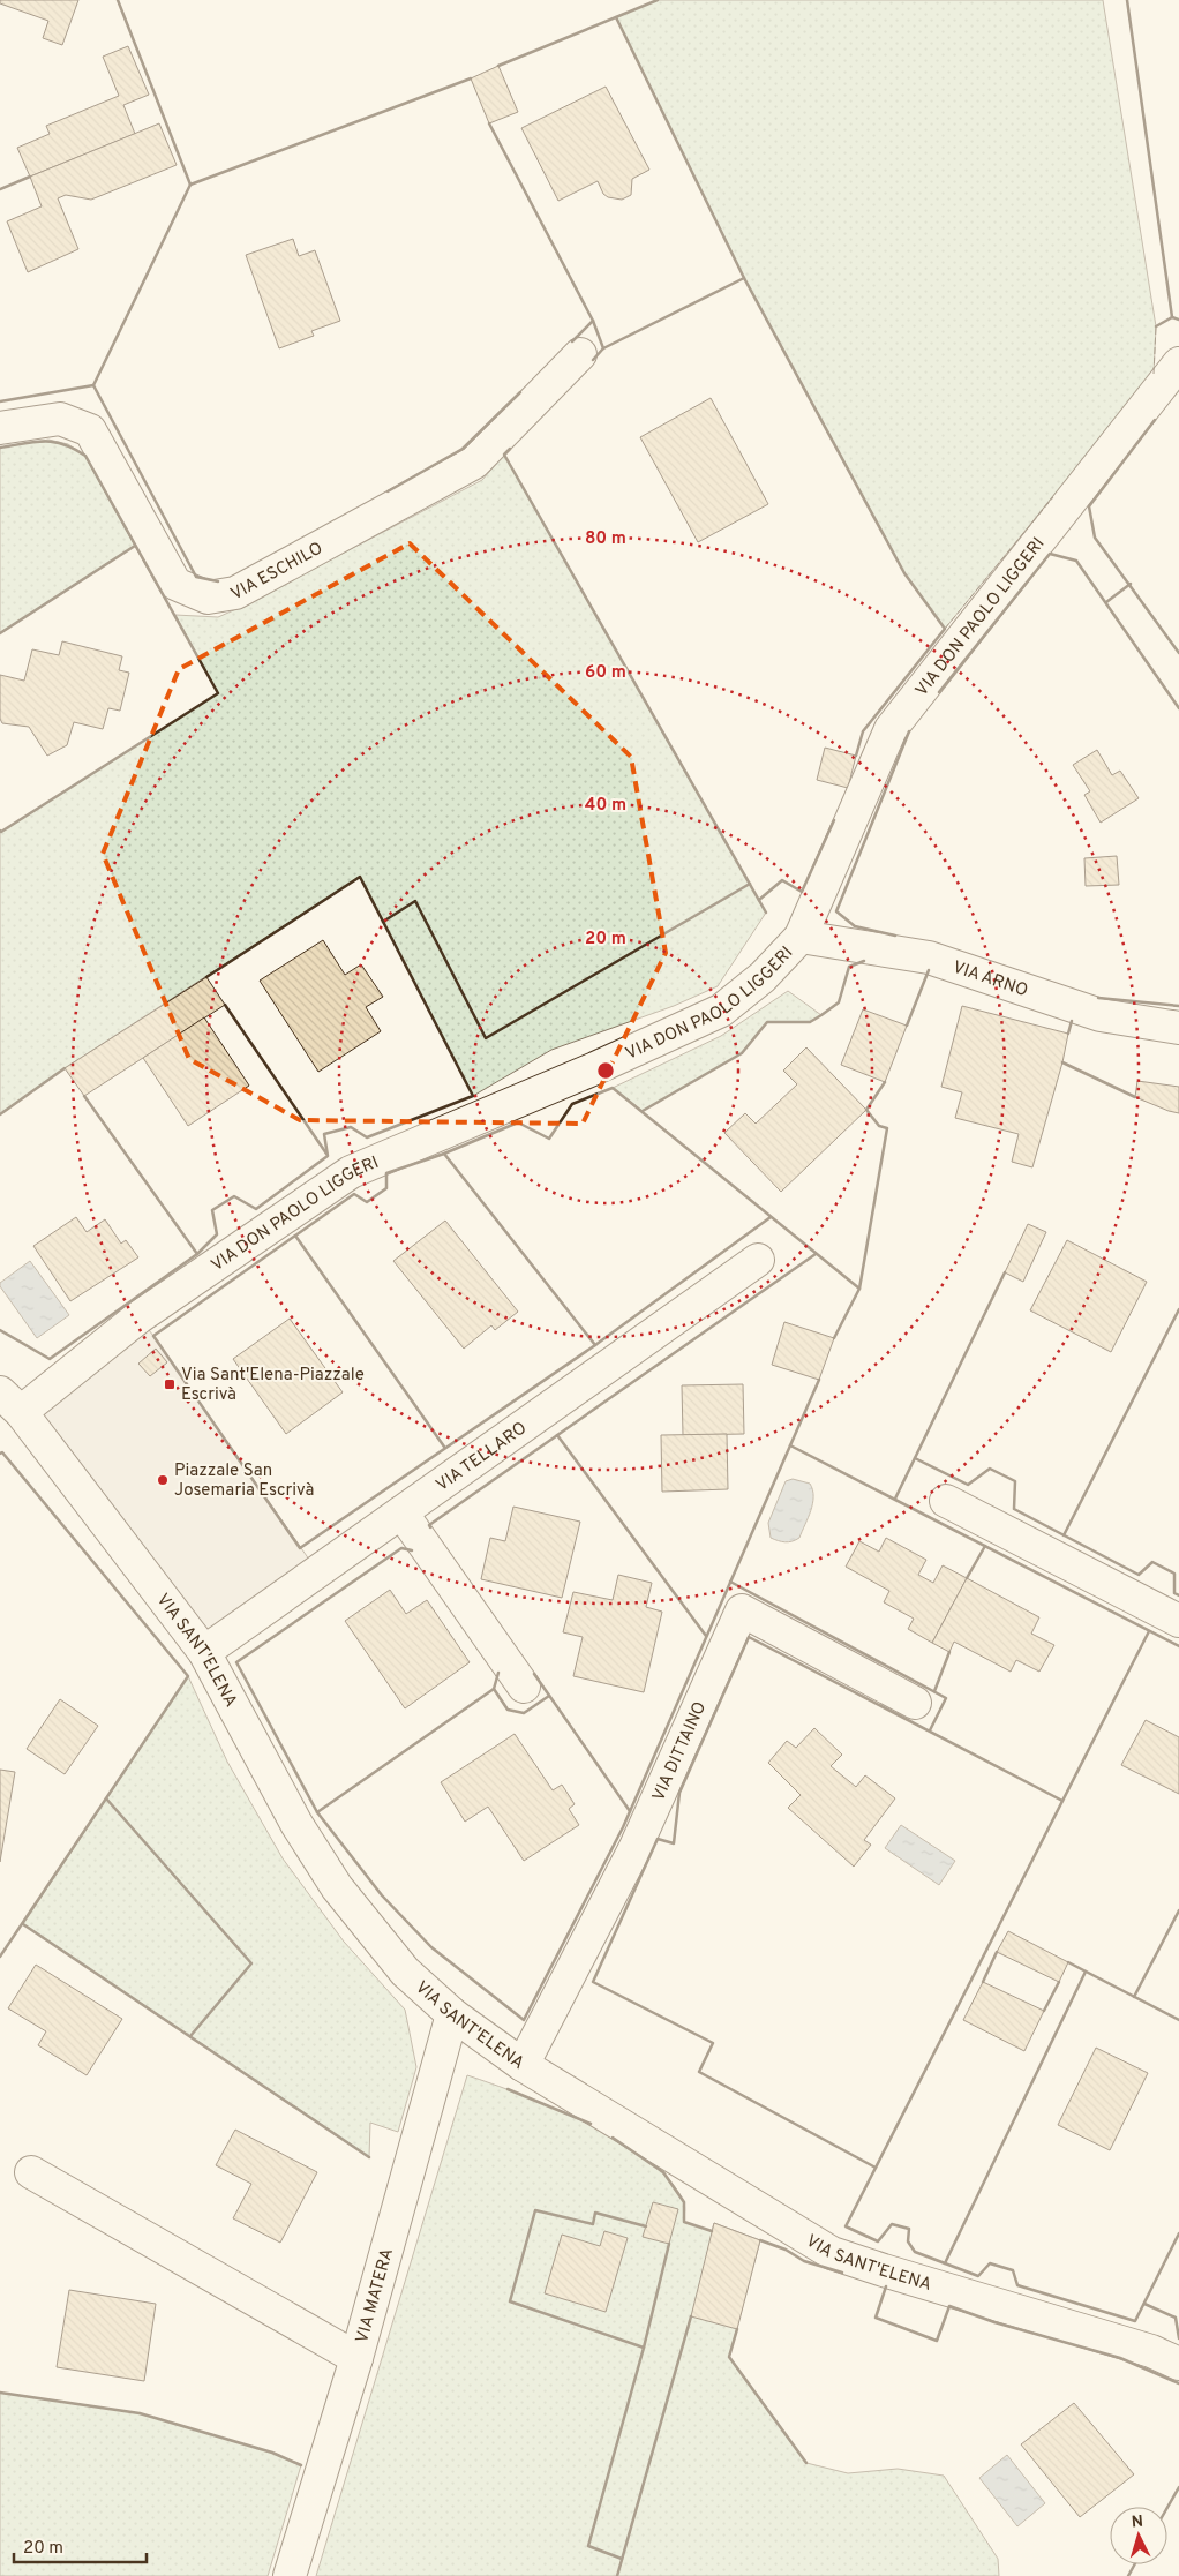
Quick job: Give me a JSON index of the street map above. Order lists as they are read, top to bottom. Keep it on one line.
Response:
{"streets":{"street":["VIA ESCHILO","VIA DON PAOLO LIGGERI","VIA ARNO","VIA TELLARO","VIA SANT'ELENA","VIA DITTAINO","VIA MATERA"]},"crossings":[["VIA DON PAOLO LIGGERI","VIA ARNO"],["VIA DON PAOLO LIGGERI","VIA SANT'ELENA"],["VIA TELLARO","VIA SANT'ELENA"],["VIA SANT'ELENA","VIA DITTAINO"],["VIA SANT'ELENA","VIA MATERA"]],"places":{"transit":["Via Sant'Elena-Piazzale Escrivà"],"other":["Piazzale San Josemaria Escrivà"]},"scale_bar":"20 m","north":"top","rings":["80 m","60 m","40 m","20 m"]}
